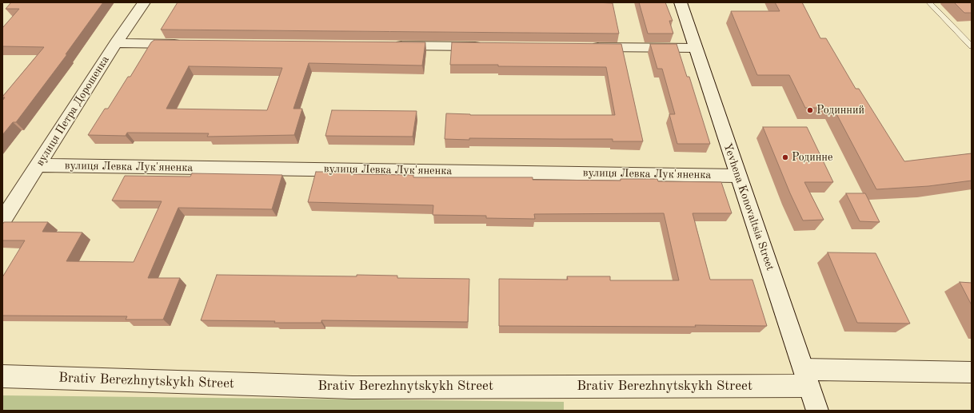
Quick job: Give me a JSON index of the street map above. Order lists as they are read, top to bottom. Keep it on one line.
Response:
{"streets":{"street":["вулиця Петра Дорошенка","вулиця Левка Лук'яненка","Yevhena Konovaltsia Street","Brativ Berezhnytskykh Street"]},"crossings":[["вулиця Петра Дорошенка","вулиця Левка Лук'яненка"],["вулиця Левка Лук'яненка","Yevhena Konovaltsia Street"],["Yevhena Konovaltsia Street","Brativ Berezhnytskykh Street"]],"places":["Родинний","Родинне"]}
